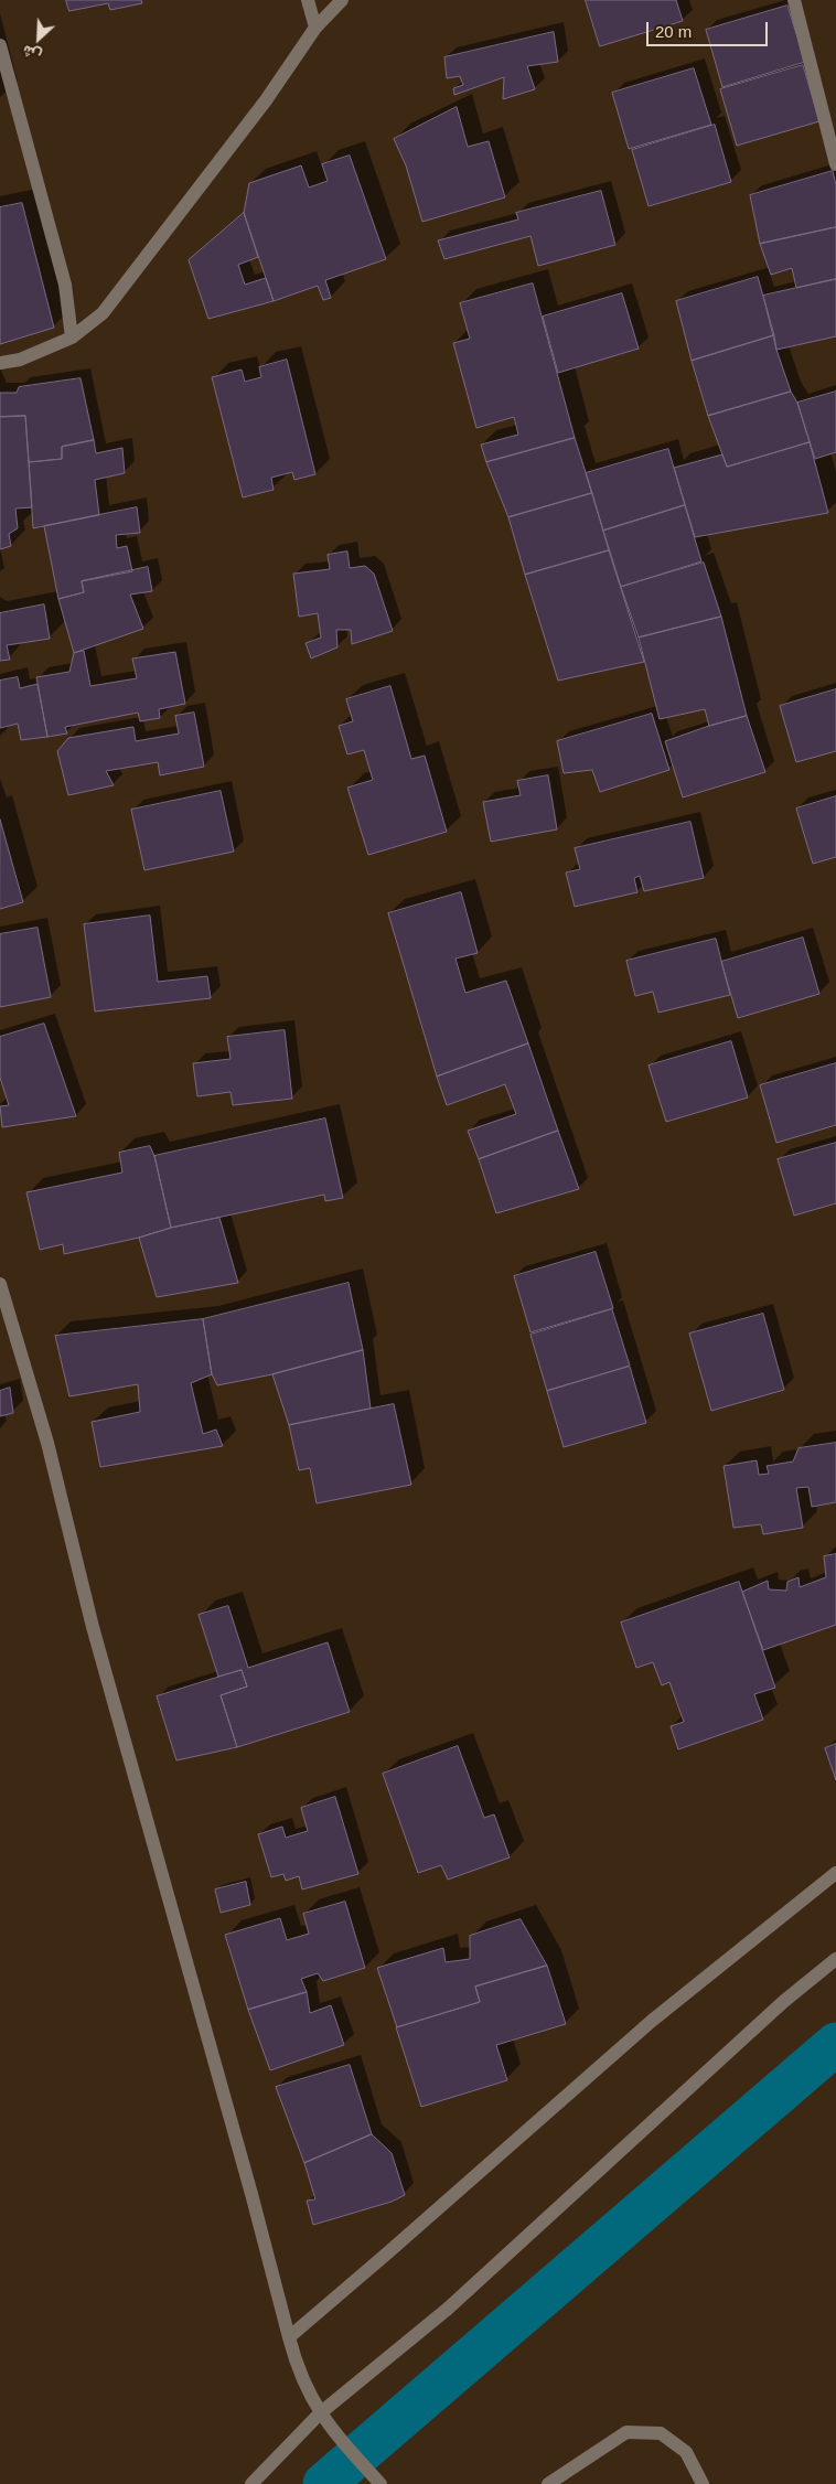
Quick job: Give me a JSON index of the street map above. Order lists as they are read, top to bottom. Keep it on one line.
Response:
{"scale_bar":"20 m","north":"bottom left"}
